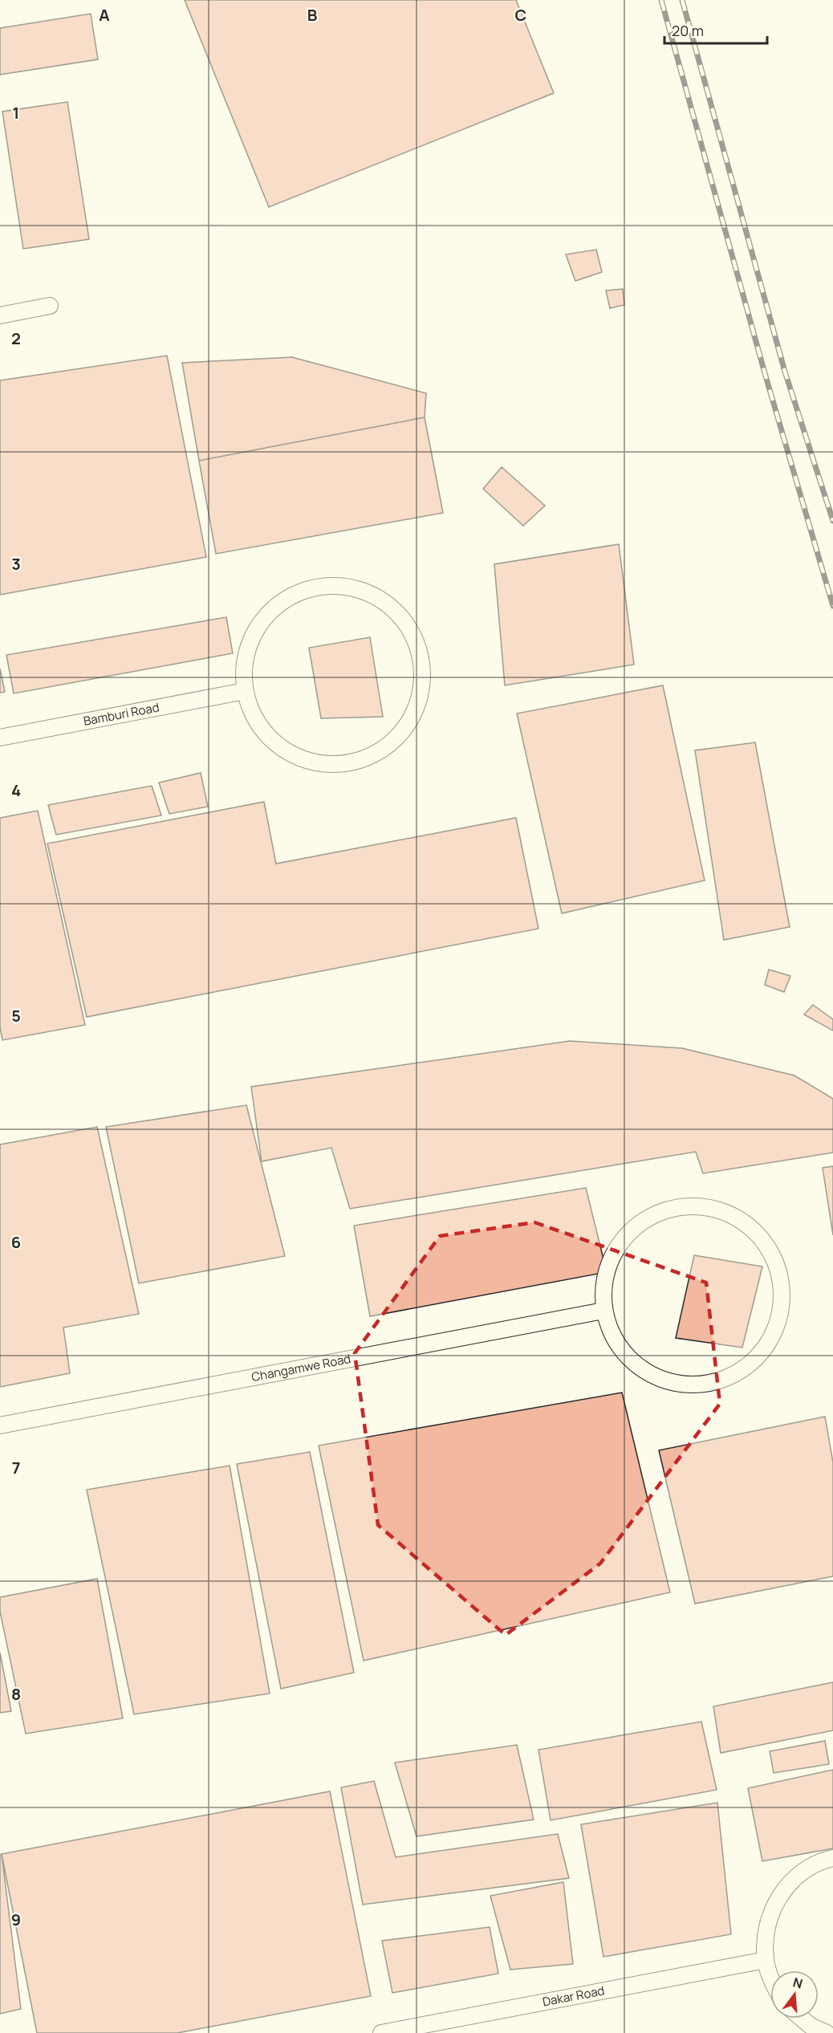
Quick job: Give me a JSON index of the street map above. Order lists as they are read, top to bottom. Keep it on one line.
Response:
{"streets":{"lane":["Bamburi Road","Changamwe Road","Dakar Road"]},"scale_bar":"20 m","north":"top","grid":{"columns":["A","B","C"],"rows":["1","2","3","4","5","6","7","8","9"]}}
